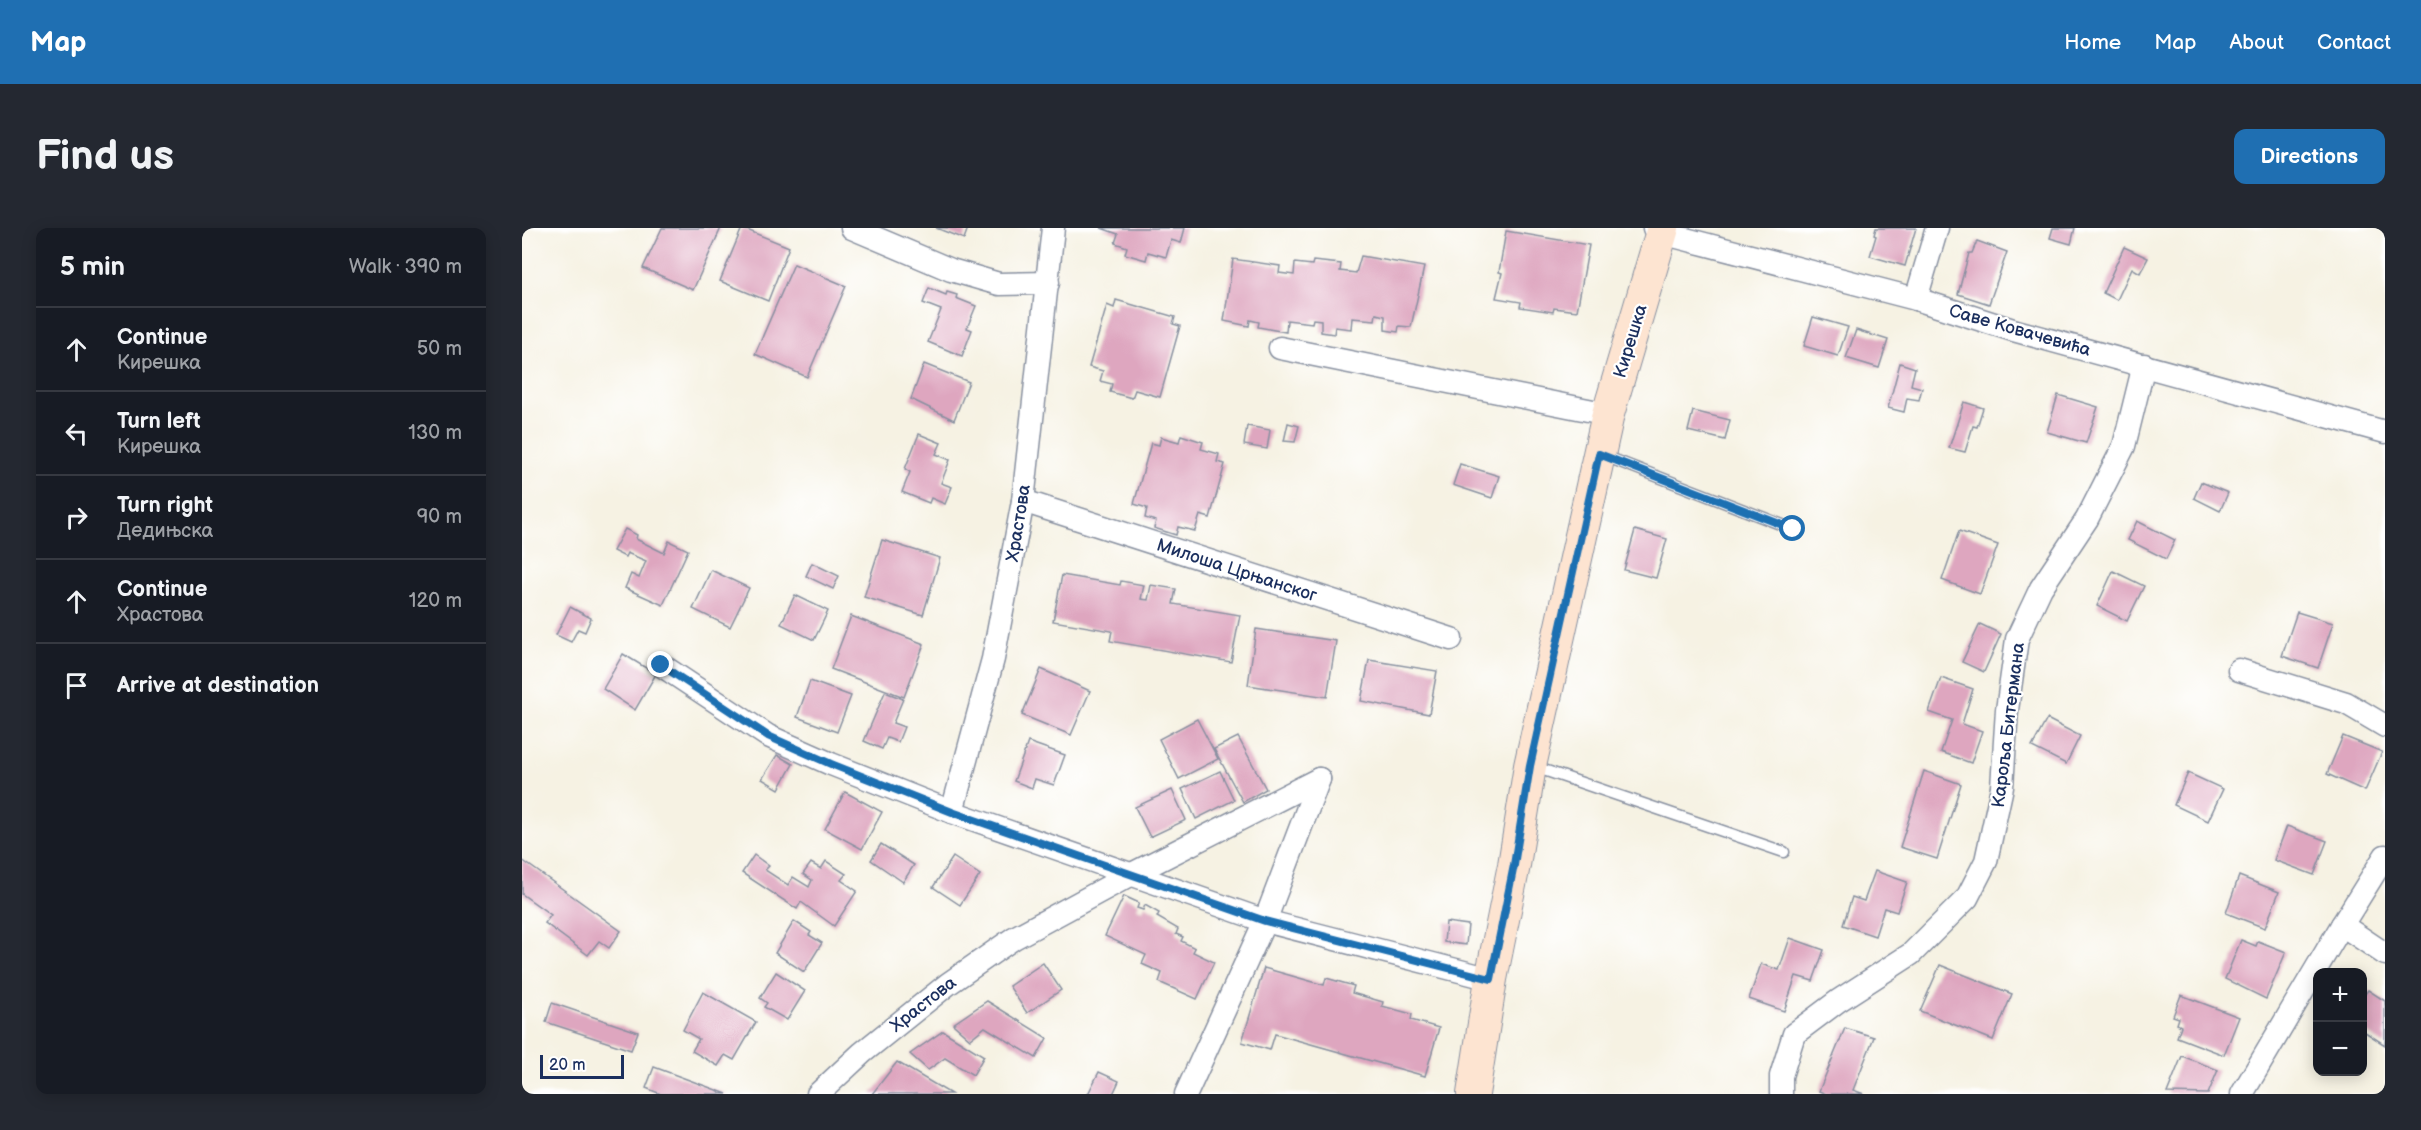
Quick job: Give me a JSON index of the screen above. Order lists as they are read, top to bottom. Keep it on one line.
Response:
{"streets":{"street":["Саве Ковачевића","Кирешка","Храстова","Милоша Црњанског","Кароља Битермана"]},"crossings":[["Саве Ковачевића","Кирешка"],["Саве Ковачевића","Кароља Битермана"],["Храстова","Милоша Црњанског"]],"scale_bar":"20 m","page":{"header":"Map","nav":["Home","Map","About","Contact"],"buttons":"Directions","title":"Find us","heading":["5 min","Walk · 390 m"],"list":[["Continue","Кирешка","50 m"],["Turn left","Кирешка","130 m"],["Turn right","Дедињска","90 m"],["Continue","Храстова","120 m"],"Arrive at destination"],"map_buttons":["+","−"],"scale":"20 m"}}
